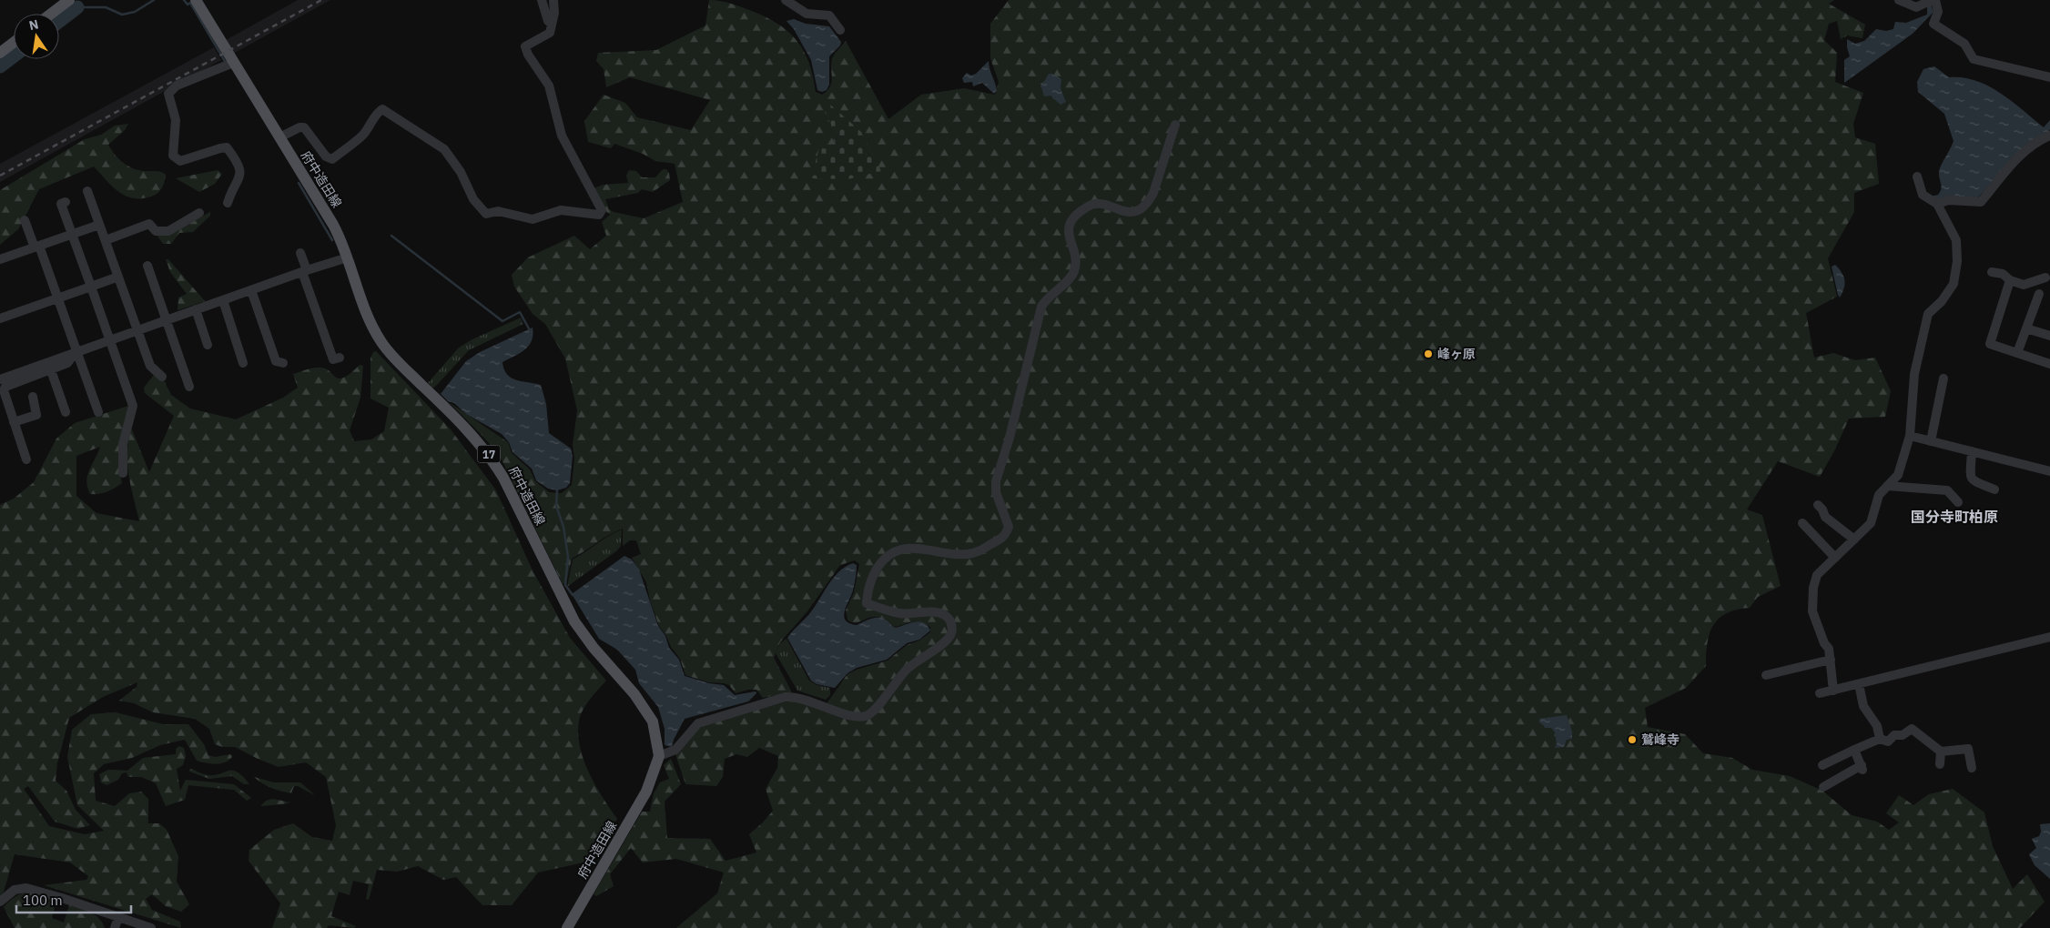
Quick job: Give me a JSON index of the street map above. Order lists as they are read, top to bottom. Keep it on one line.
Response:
{"streets":{"main road":["府中造田線","17"]},"districts":["国分寺町柏原"],"places":["峰ヶ原","鷲峰寺"],"scale_bar":"100 m","north":"top"}
